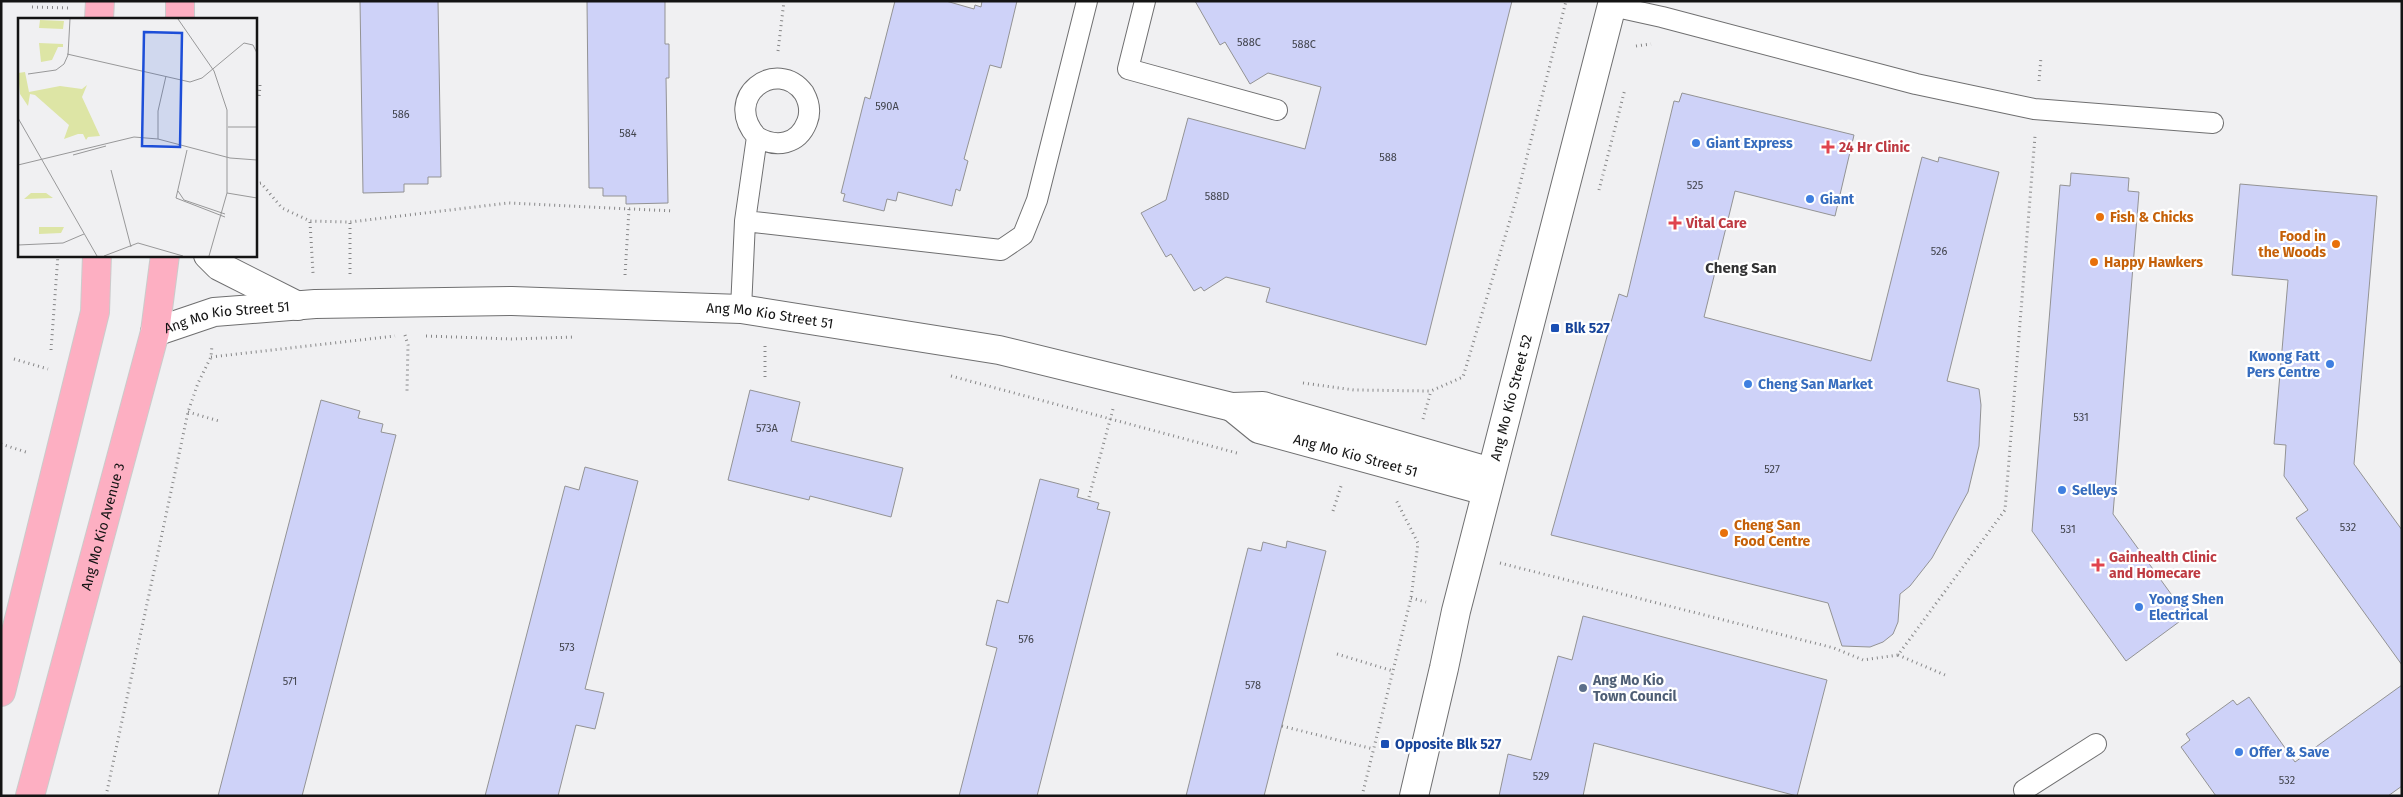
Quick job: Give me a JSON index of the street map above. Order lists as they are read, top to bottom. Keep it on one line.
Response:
{"streets":{"main road":["Ang Mo Kio Avenue 3"],"street":["Ang Mo Kio Street 51","Ang Mo Kio Street 52"]},"crossings":[["Ang Mo Kio Street 51","Ang Mo Kio Street 52"],["Ang Mo Kio Street 51","Ang Mo Kio Avenue 3"]],"districts":["Cheng San"],"places":{"other":["Giant Express","Giant","Fish & Chicks","Food in the Woods","Happy Hawkers","Kwong Fatt Pers Centre","Cheng San Market","Selleys","Cheng San Food Centre","Yoong Shen Electrical","Ang Mo Kio Town Council","Offer & Save"],"health":["24 Hr Clinic","Vital Care","Gainhealth Clinic and Homecare"],"transit":["Blk 527","Opposite Blk 527"]},"house_numbers":["588C","588C","590A","586","584","588","525","588D","526","531","573A","527","532","531","576","573","571","578","529","532"]}
